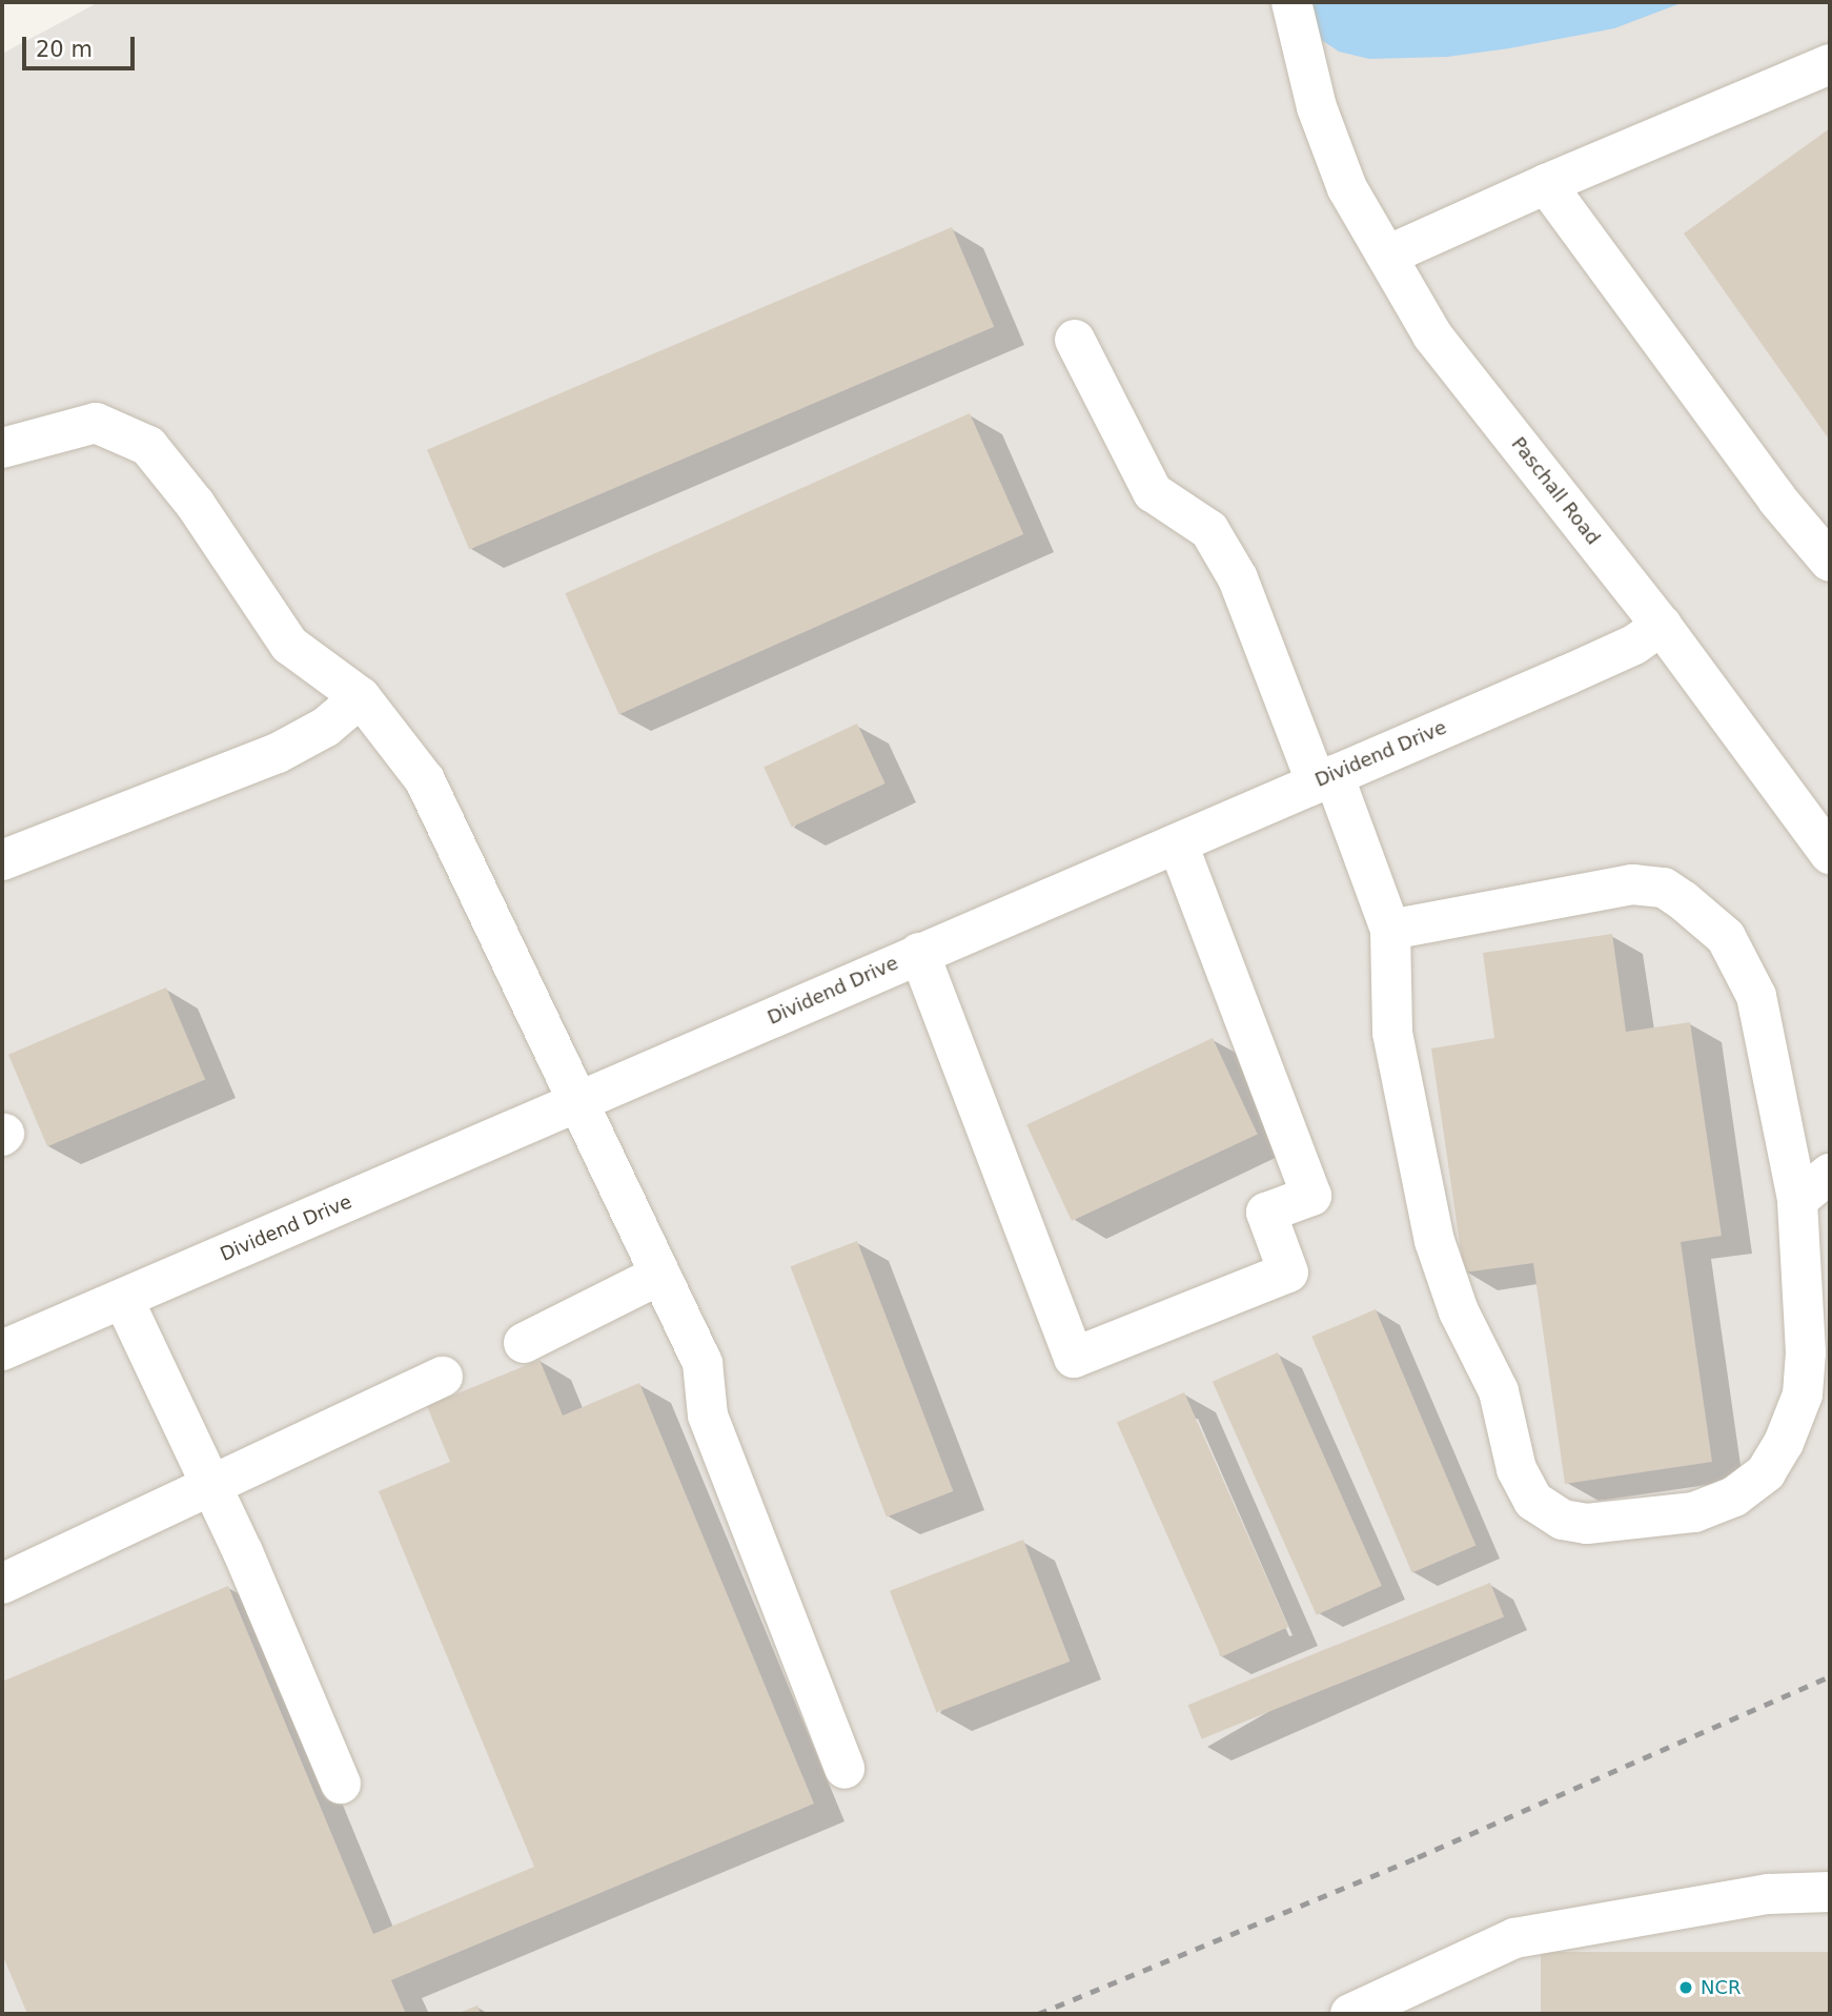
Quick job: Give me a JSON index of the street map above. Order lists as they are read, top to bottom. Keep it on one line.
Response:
{"streets":{"street":["Paschall Road","Dividend Drive"]},"crossings":[["Paschall Road","Dividend Drive"]],"places":["NCR"],"scale_bar":"20 m"}
